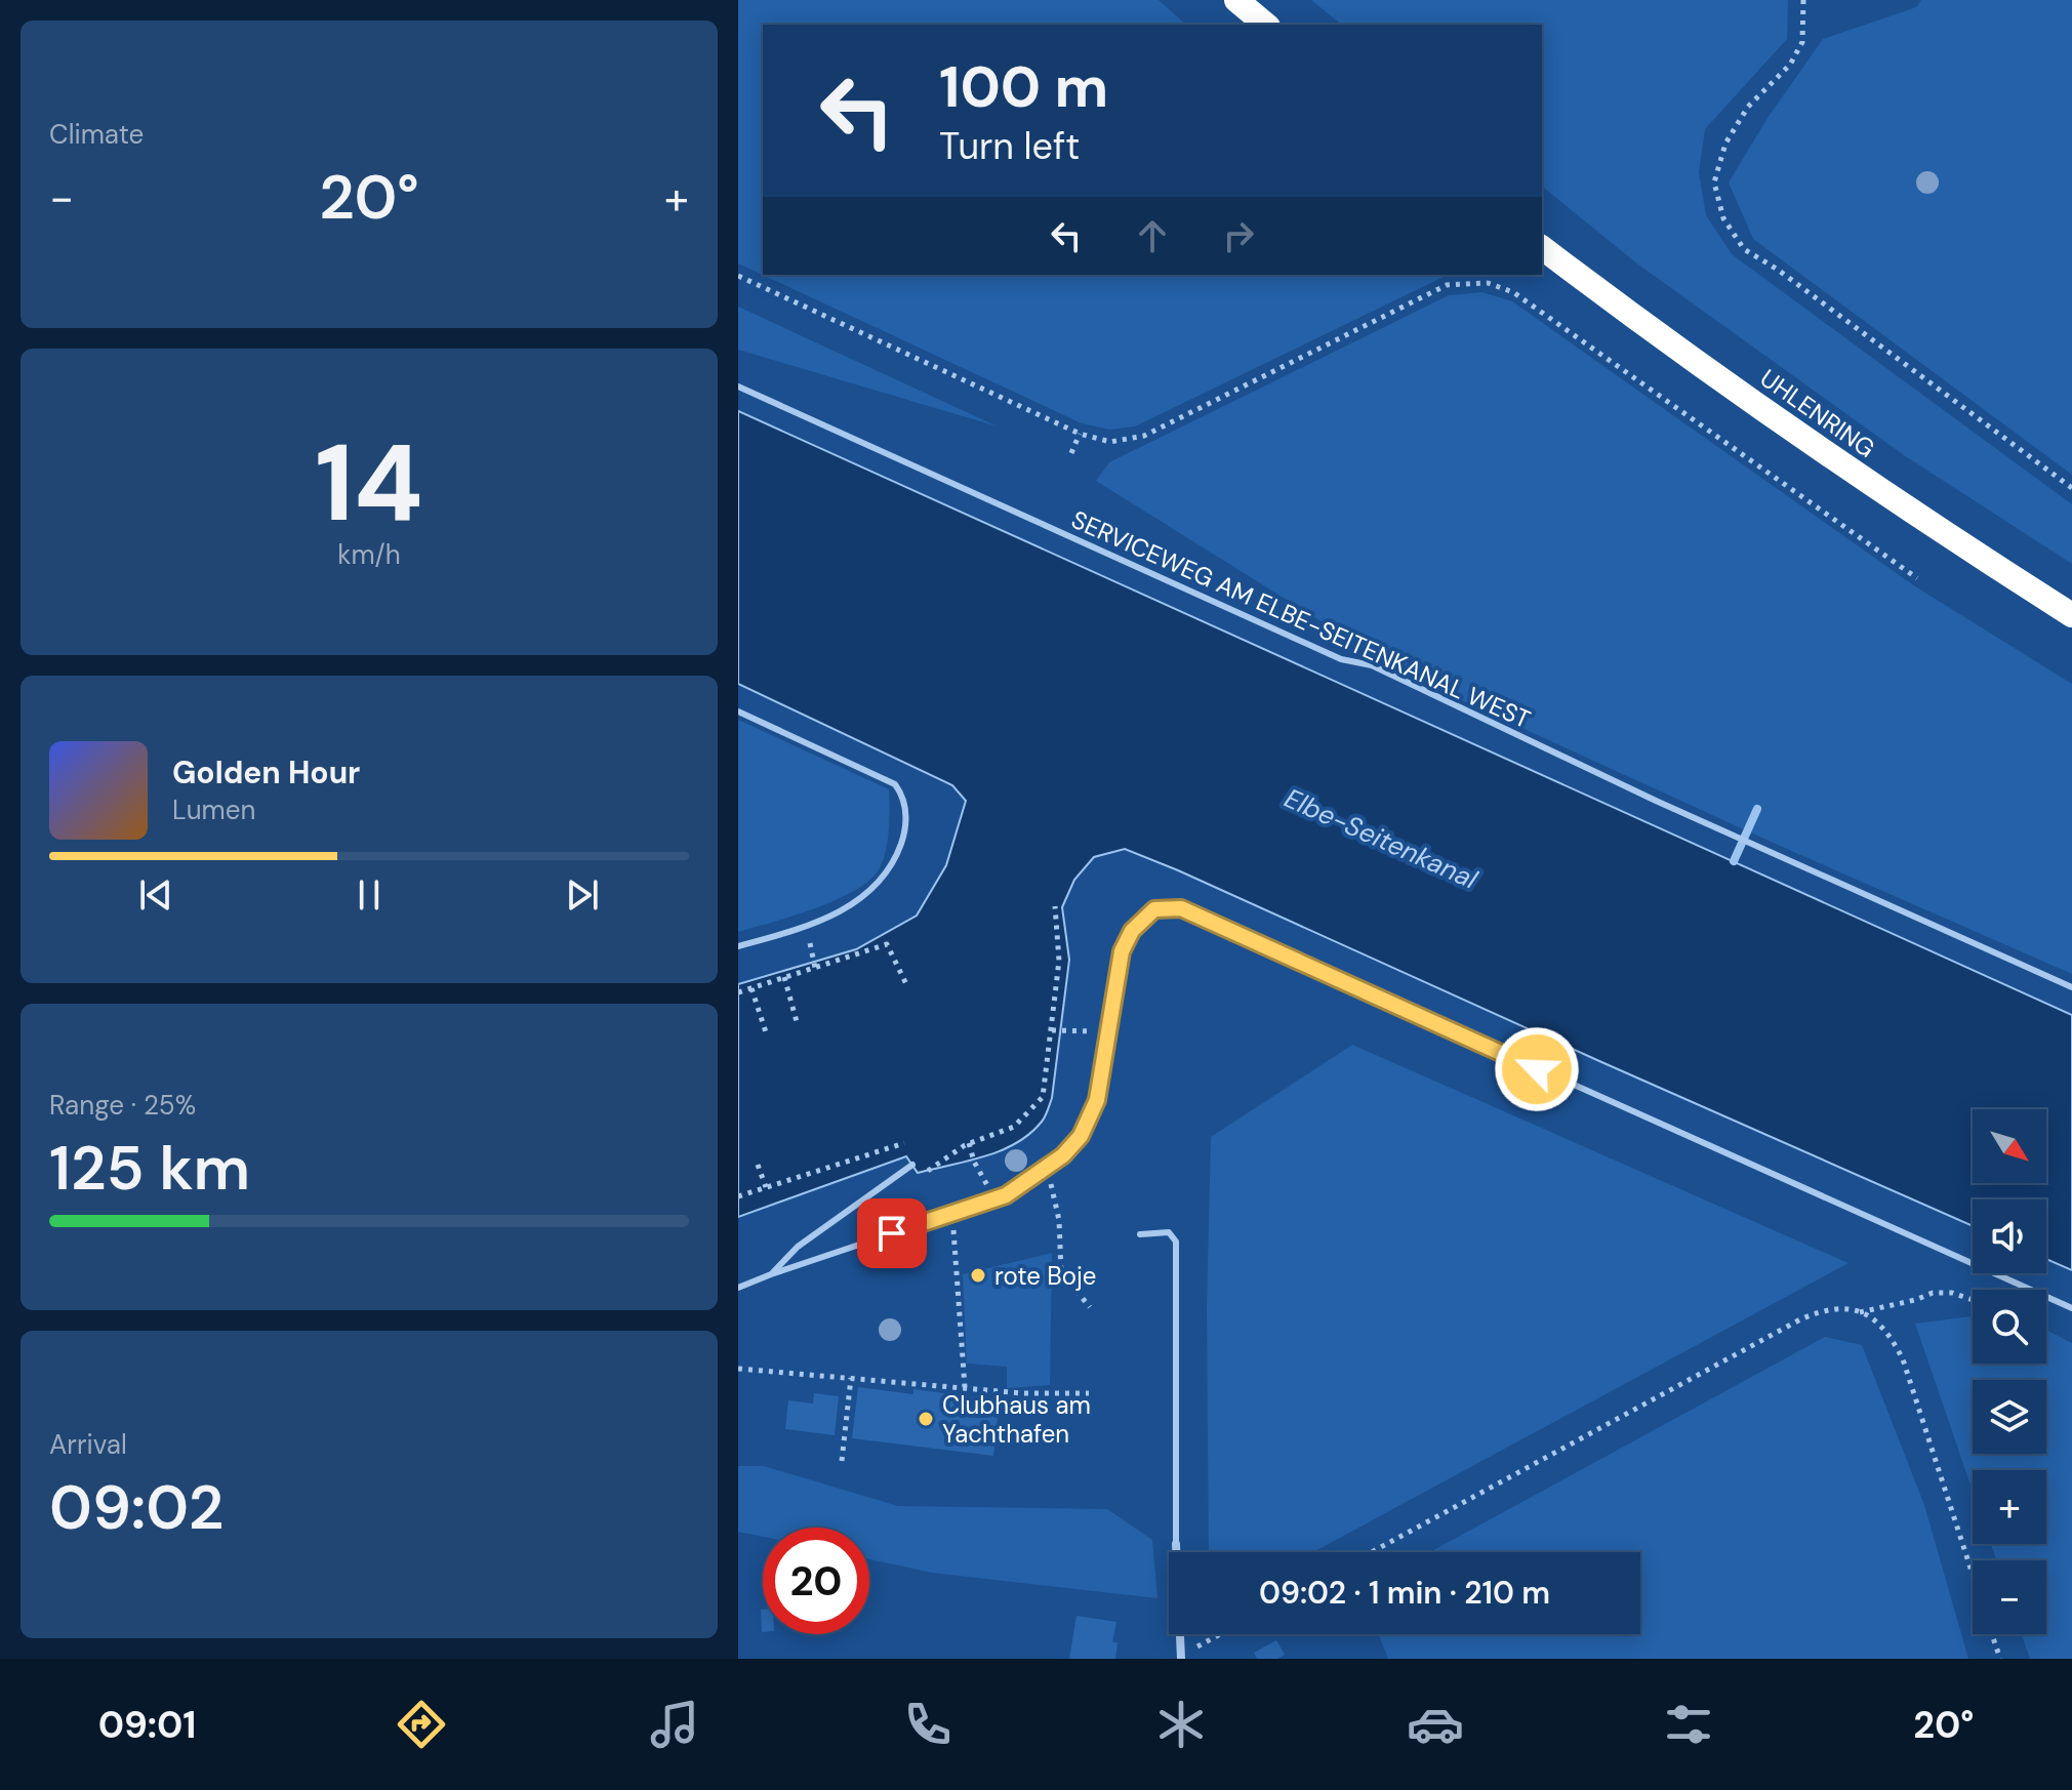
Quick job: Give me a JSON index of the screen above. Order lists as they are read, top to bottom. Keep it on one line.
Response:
{"streets":{"highway":["UHLENRING"],"lane":["SERVICEWEG AM ELBE-SEITENKANAL WEST"]},"water":["Elbe-Seitenkanal"],"places":["rote Boje","Clubhaus am Yachthafen"],"north":"bottom right","page":{"tile":["Climate",["14","km/h"],["Range · 25%","125 km"],["Arrival","09:02"]],"turn":["100 m","Turn left"],"heat":["−","20°","+"],"song":["Golden Hour","Lumen"],"map_buttons":["+","−"],"limit":"20","trip":"09:02 · 1 min · 210 m","tabs":["09:01","20°"]}}
